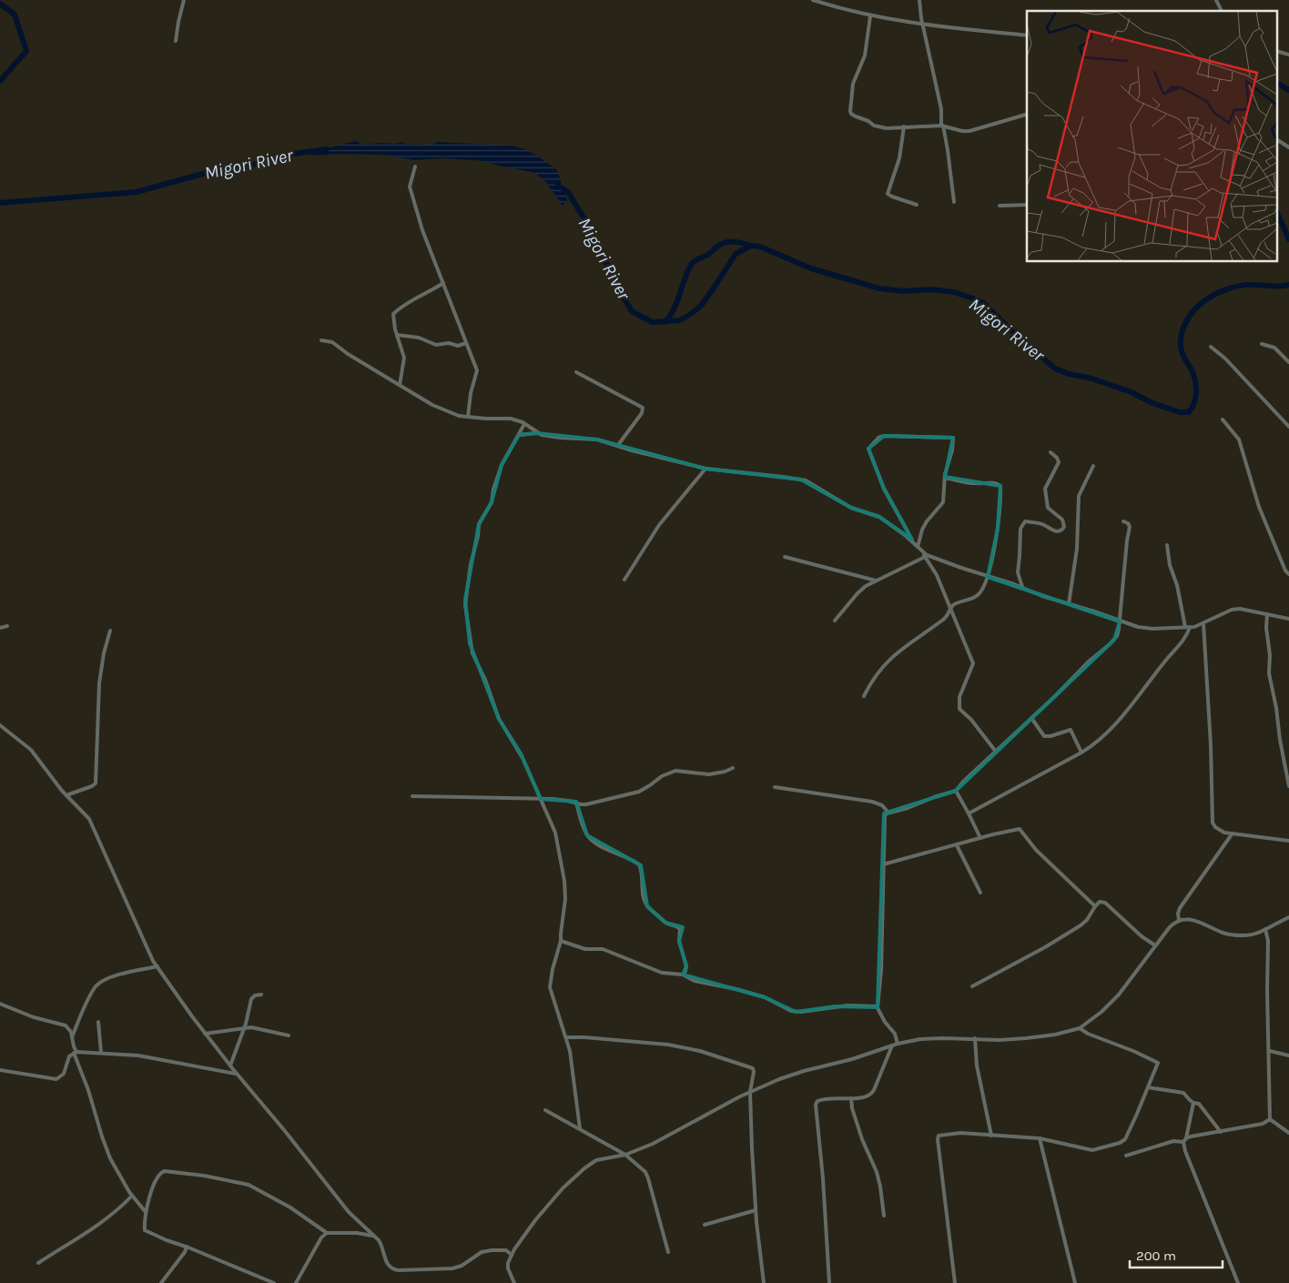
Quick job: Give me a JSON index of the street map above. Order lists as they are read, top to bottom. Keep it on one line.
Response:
{"water":["Migori River"],"scale_bar":"200 m"}
